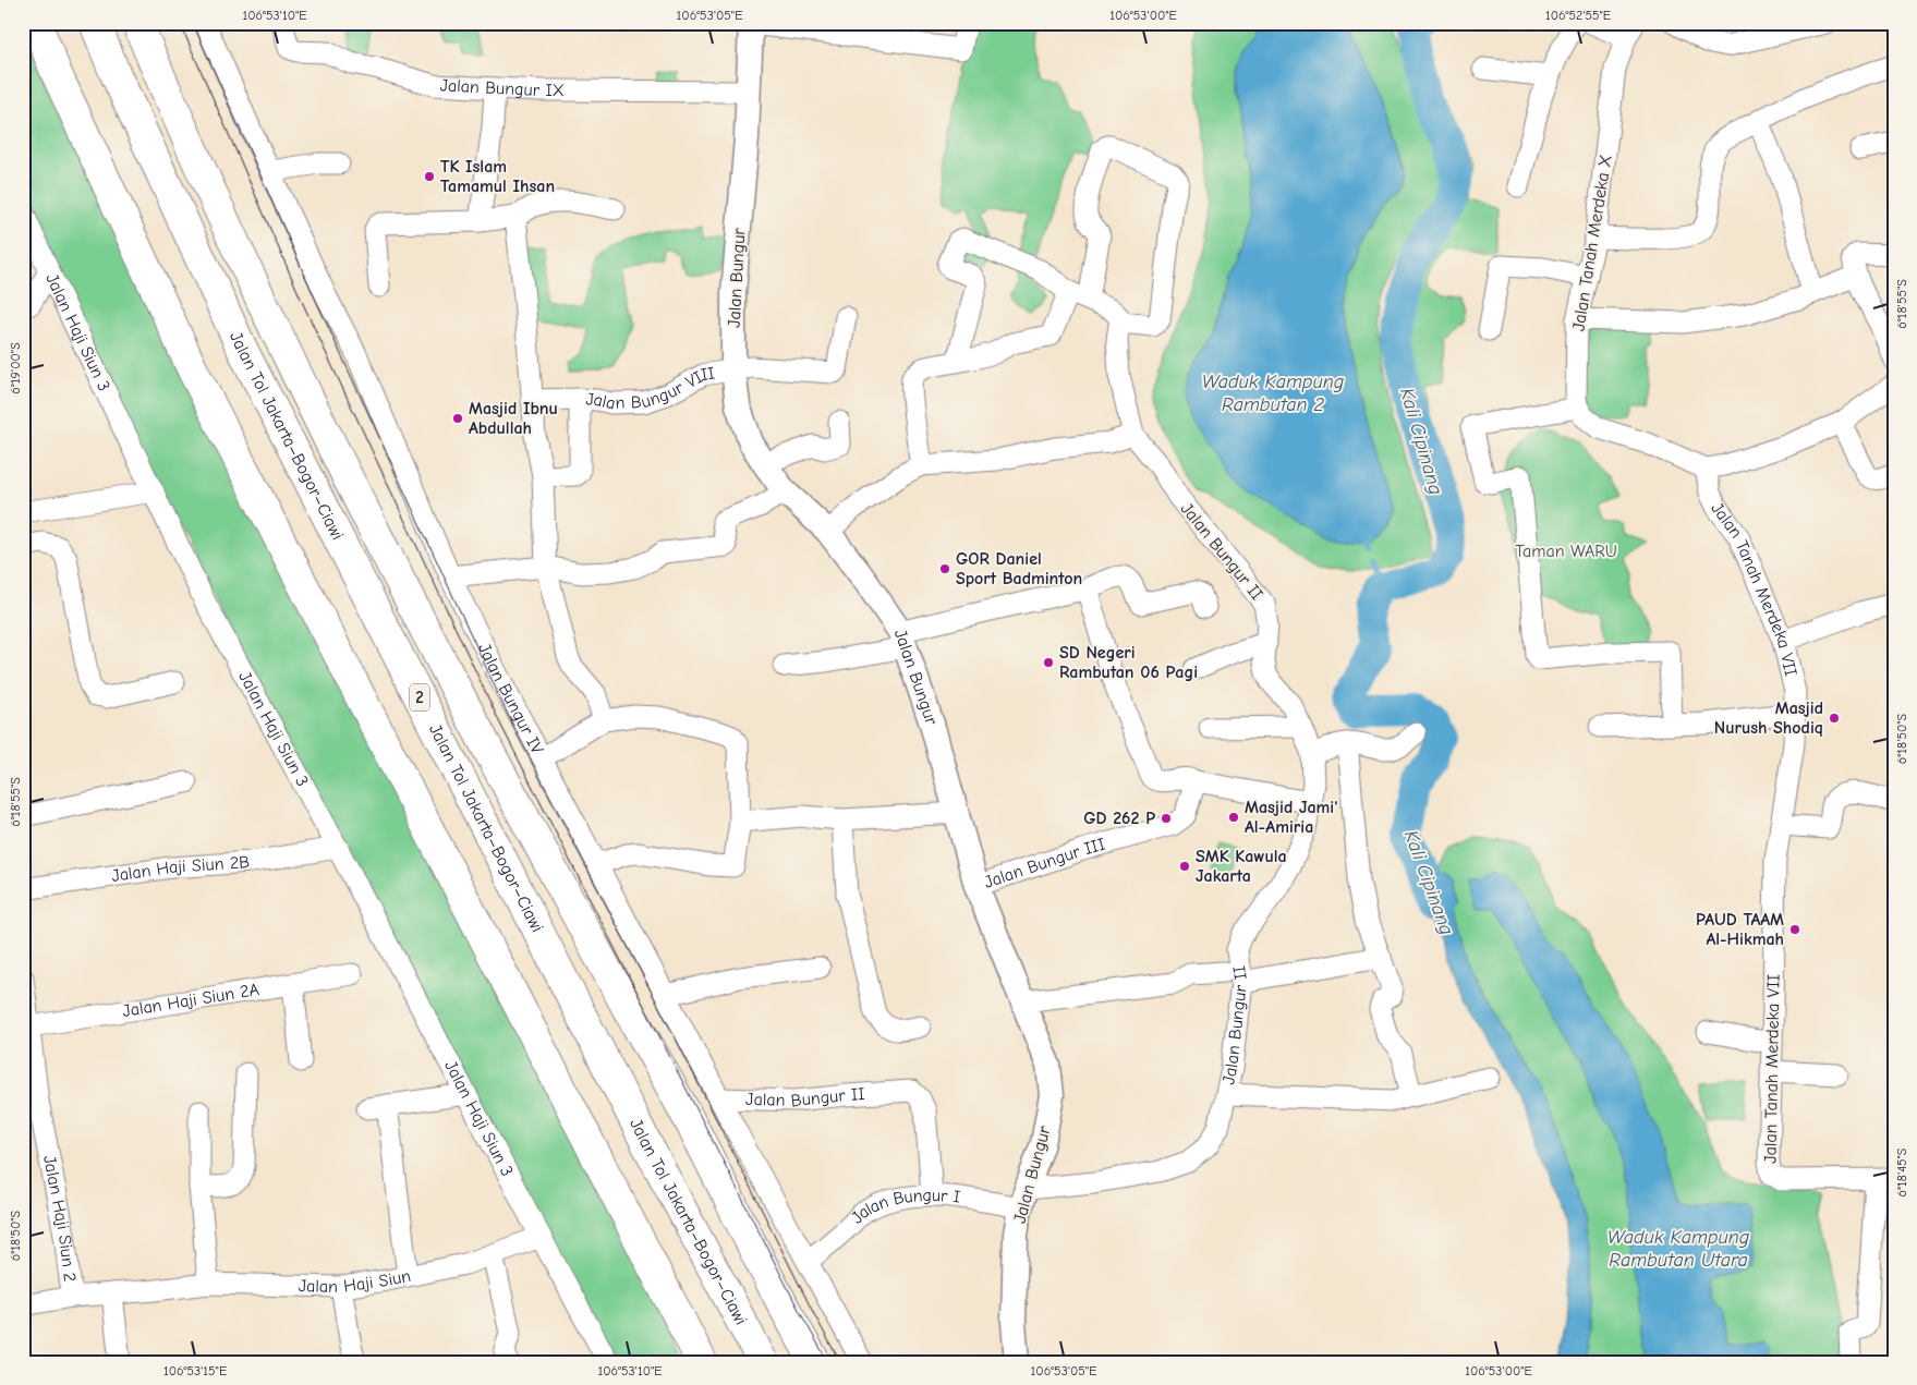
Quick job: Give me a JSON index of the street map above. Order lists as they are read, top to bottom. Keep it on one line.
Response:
{"streets":{"highway":["Jalan Tol Jakarta–Bogor–Ciawi","2"],"street":["Jalan Bungur IX","Jalan Tanah Merdeka X","Jalan Bungur","Jalan Haji Siun 3","Jalan Bungur VIII","Jalan Bungur II","Jalan Tanah Merdeka VII","Jalan Bungur IV","Jalan Bungur III","Jalan Haji Siun 2B","Jalan Haji Siun 2A","Jalan Bungur I","Jalan Haji Siun 2","Jalan Haji Siun"]},"crossings":[["Jalan Bungur IX","Jalan Bungur"],["Jalan Bungur","Jalan Bungur VIII"],["Jalan Bungur","Jalan Bungur II"],["Jalan Bungur","Jalan Bungur III"],["Jalan Bungur","Jalan Bungur I"],["Jalan Haji Siun 3","Jalan Haji Siun 2B"],["Jalan Haji Siun 3","Jalan Haji Siun"],["Jalan Bungur II","Jalan Bungur I"],["Jalan Haji Siun 2A","Jalan Haji Siun 2"],["Jalan Haji Siun 2","Jalan Haji Siun"]],"water":["Waduk Kampung Rambutan 2","Kali Cipinang","Waduk Kampung Rambutan Utara"],"parks":["Taman WARU"],"places":["TK Islam Tamamul Ihsan","Masjid Ibnu Abdullah","GOR Daniel Sport Badminton","SD Negeri Rambutan 06 Pagi","Masjid Nurush Shodiq","Masjid Jami' Al-Amiria","GD 262 P","SMK Kawula Jakarta","PAUD TAAM Al-Hikmah"],"coordinates":["106°53'10\"E","106°53'05\"E","106°53'00\"E","106°52'55\"E","6°18'55\"S","6°19'00\"S","6°18'50\"S","6°18'45\"S","106°53'15\"E"]}
